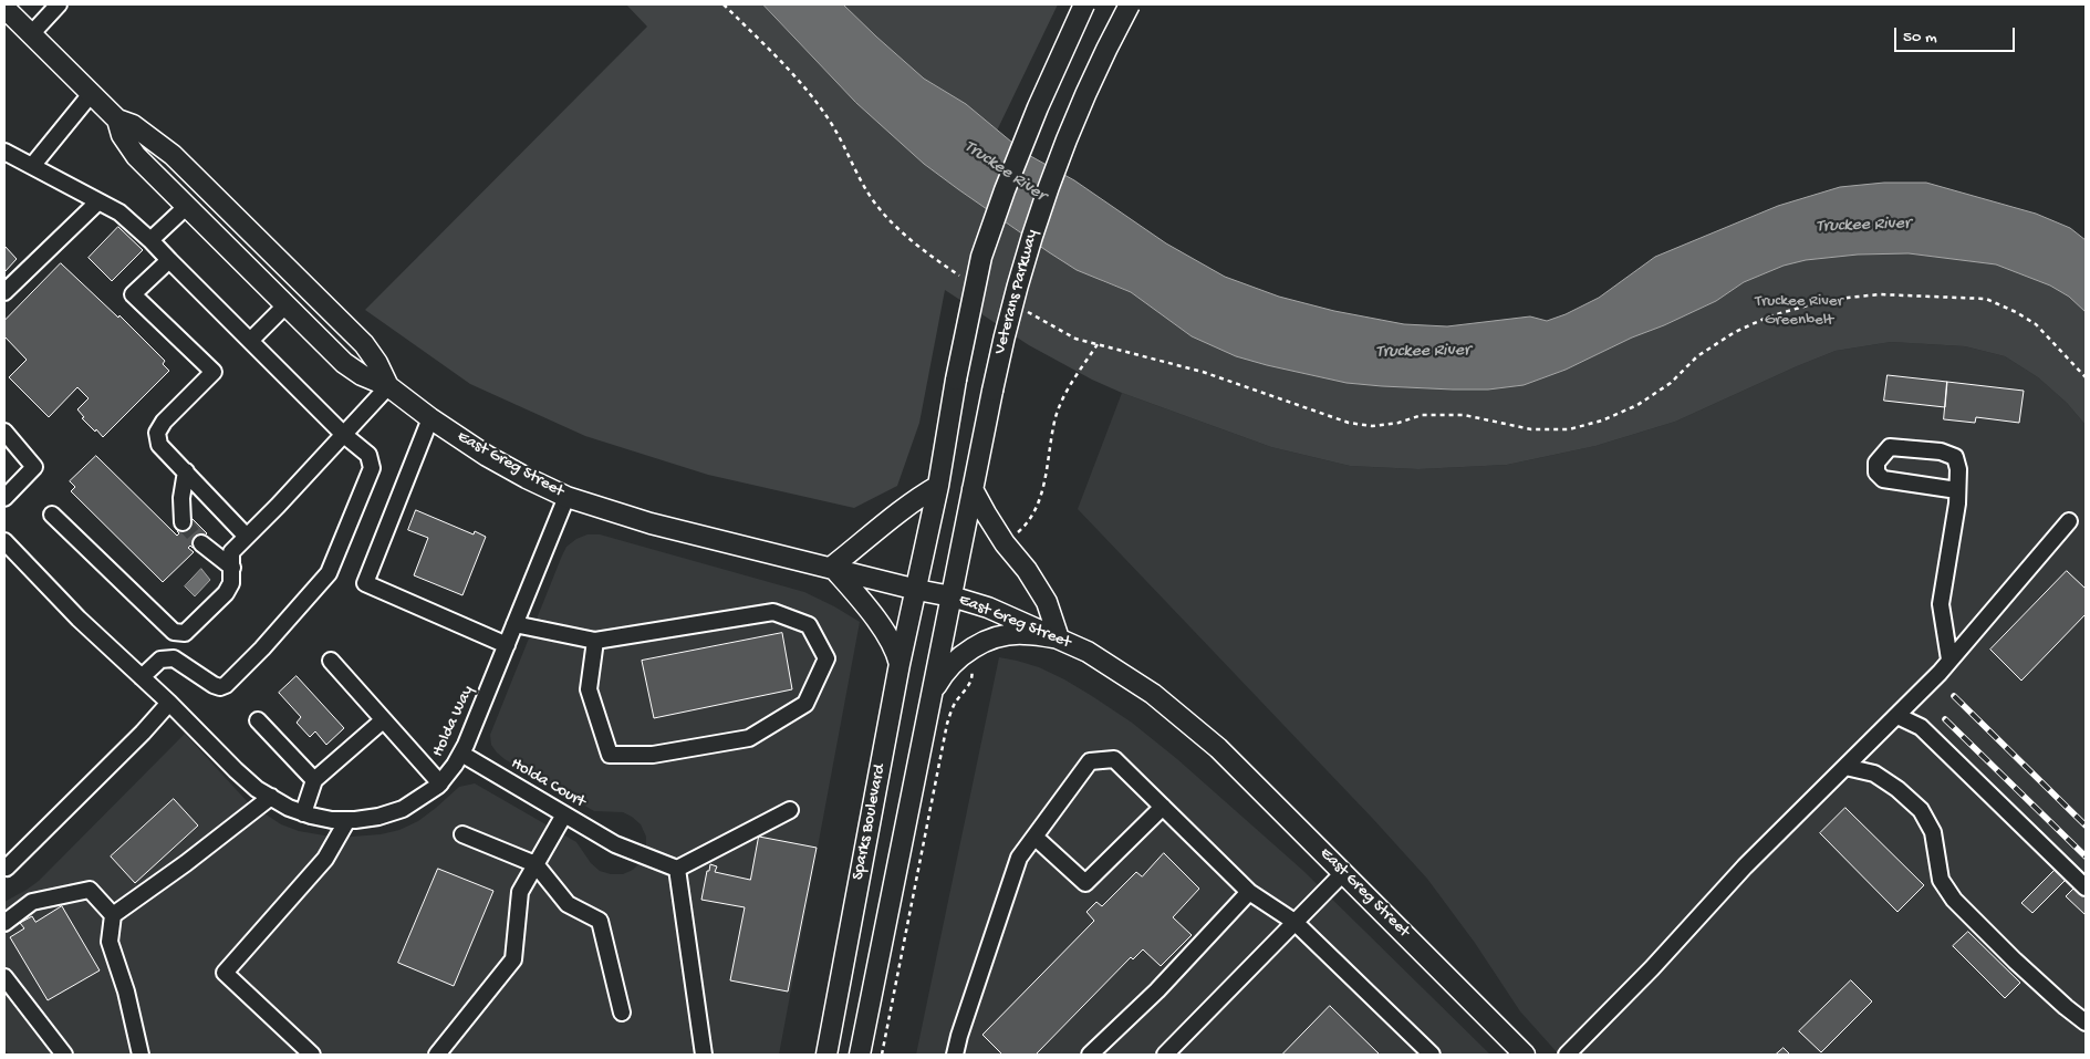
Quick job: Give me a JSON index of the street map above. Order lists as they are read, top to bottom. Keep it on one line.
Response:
{"streets":{"main road":["Veterans Parkway","East Greg Street","Sparks Boulevard"],"street":["Holda Way","Holda Court"]},"crossings":[["Veterans Parkway","East Greg Street"],["East Greg Street","Holda Way"],["East Greg Street","Sparks Boulevard"],["Holda Way","Holda Court"]],"water":["Truckee River"],"parks":["Truckee River Greenbelt"],"scale_bar":"50 m"}
